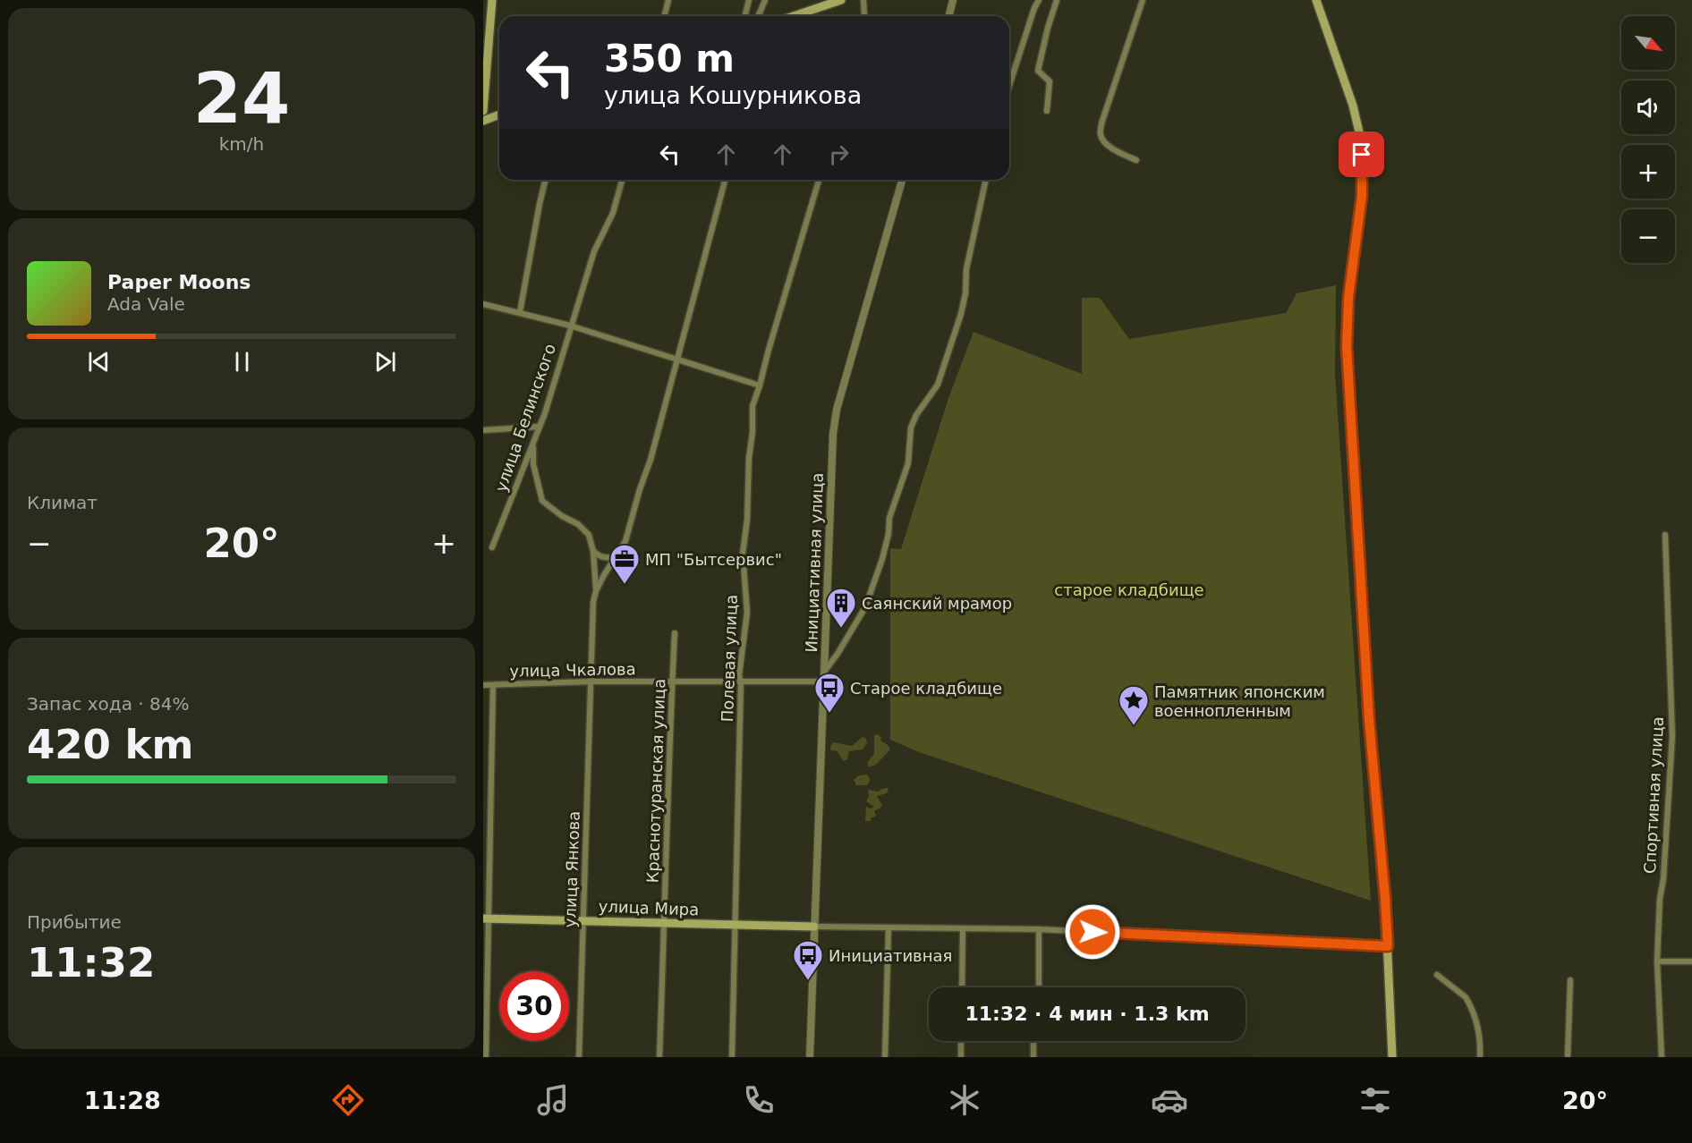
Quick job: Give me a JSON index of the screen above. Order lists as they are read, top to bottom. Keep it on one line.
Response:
{"streets":{"main road":["улица Мира"],"street":["улица Белинского","Инициативная улица","Полевая улица","улица Чкалова","Краснотуранская улица","Спортивная улица","улица Янкова"]},"crossings":[["улица Белинского","Полевая улица"],["Инициативная улица","улица Чкалова"],["Инициативная улица","улица Мира"],["Полевая улица","улица Чкалова"],["Полевая улица","улица Мира"],["улица Чкалова","Краснотуранская улица"],["улица Чкалова","улица Янкова"],["Краснотуранская улица","улица Мира"],["улица Янкова","улица Мира"]],"parks":["старое кладбище"],"places":{"office":["МП \"Бытсервис\""],"building":["Саянский мрамор"],"bus stop":["Старое кладбище","Инициативная"],"place":["Памятник японским военнопленным"]},"north":"bottom right","page":{"tile":[["24","km/h"],"Климат",["Запас хода · 84%","420 km"],["Прибытие","11:32"]],"map_buttons":["+","−"],"turn":["350 m","улица Кошурникова"],"song":["Paper Moons","Ada Vale"],"heat":["−","20°","+"],"limit":"30","trip":"11:32 · 4 мин · 1.3 km","tabs":["11:28","20°"]}}
